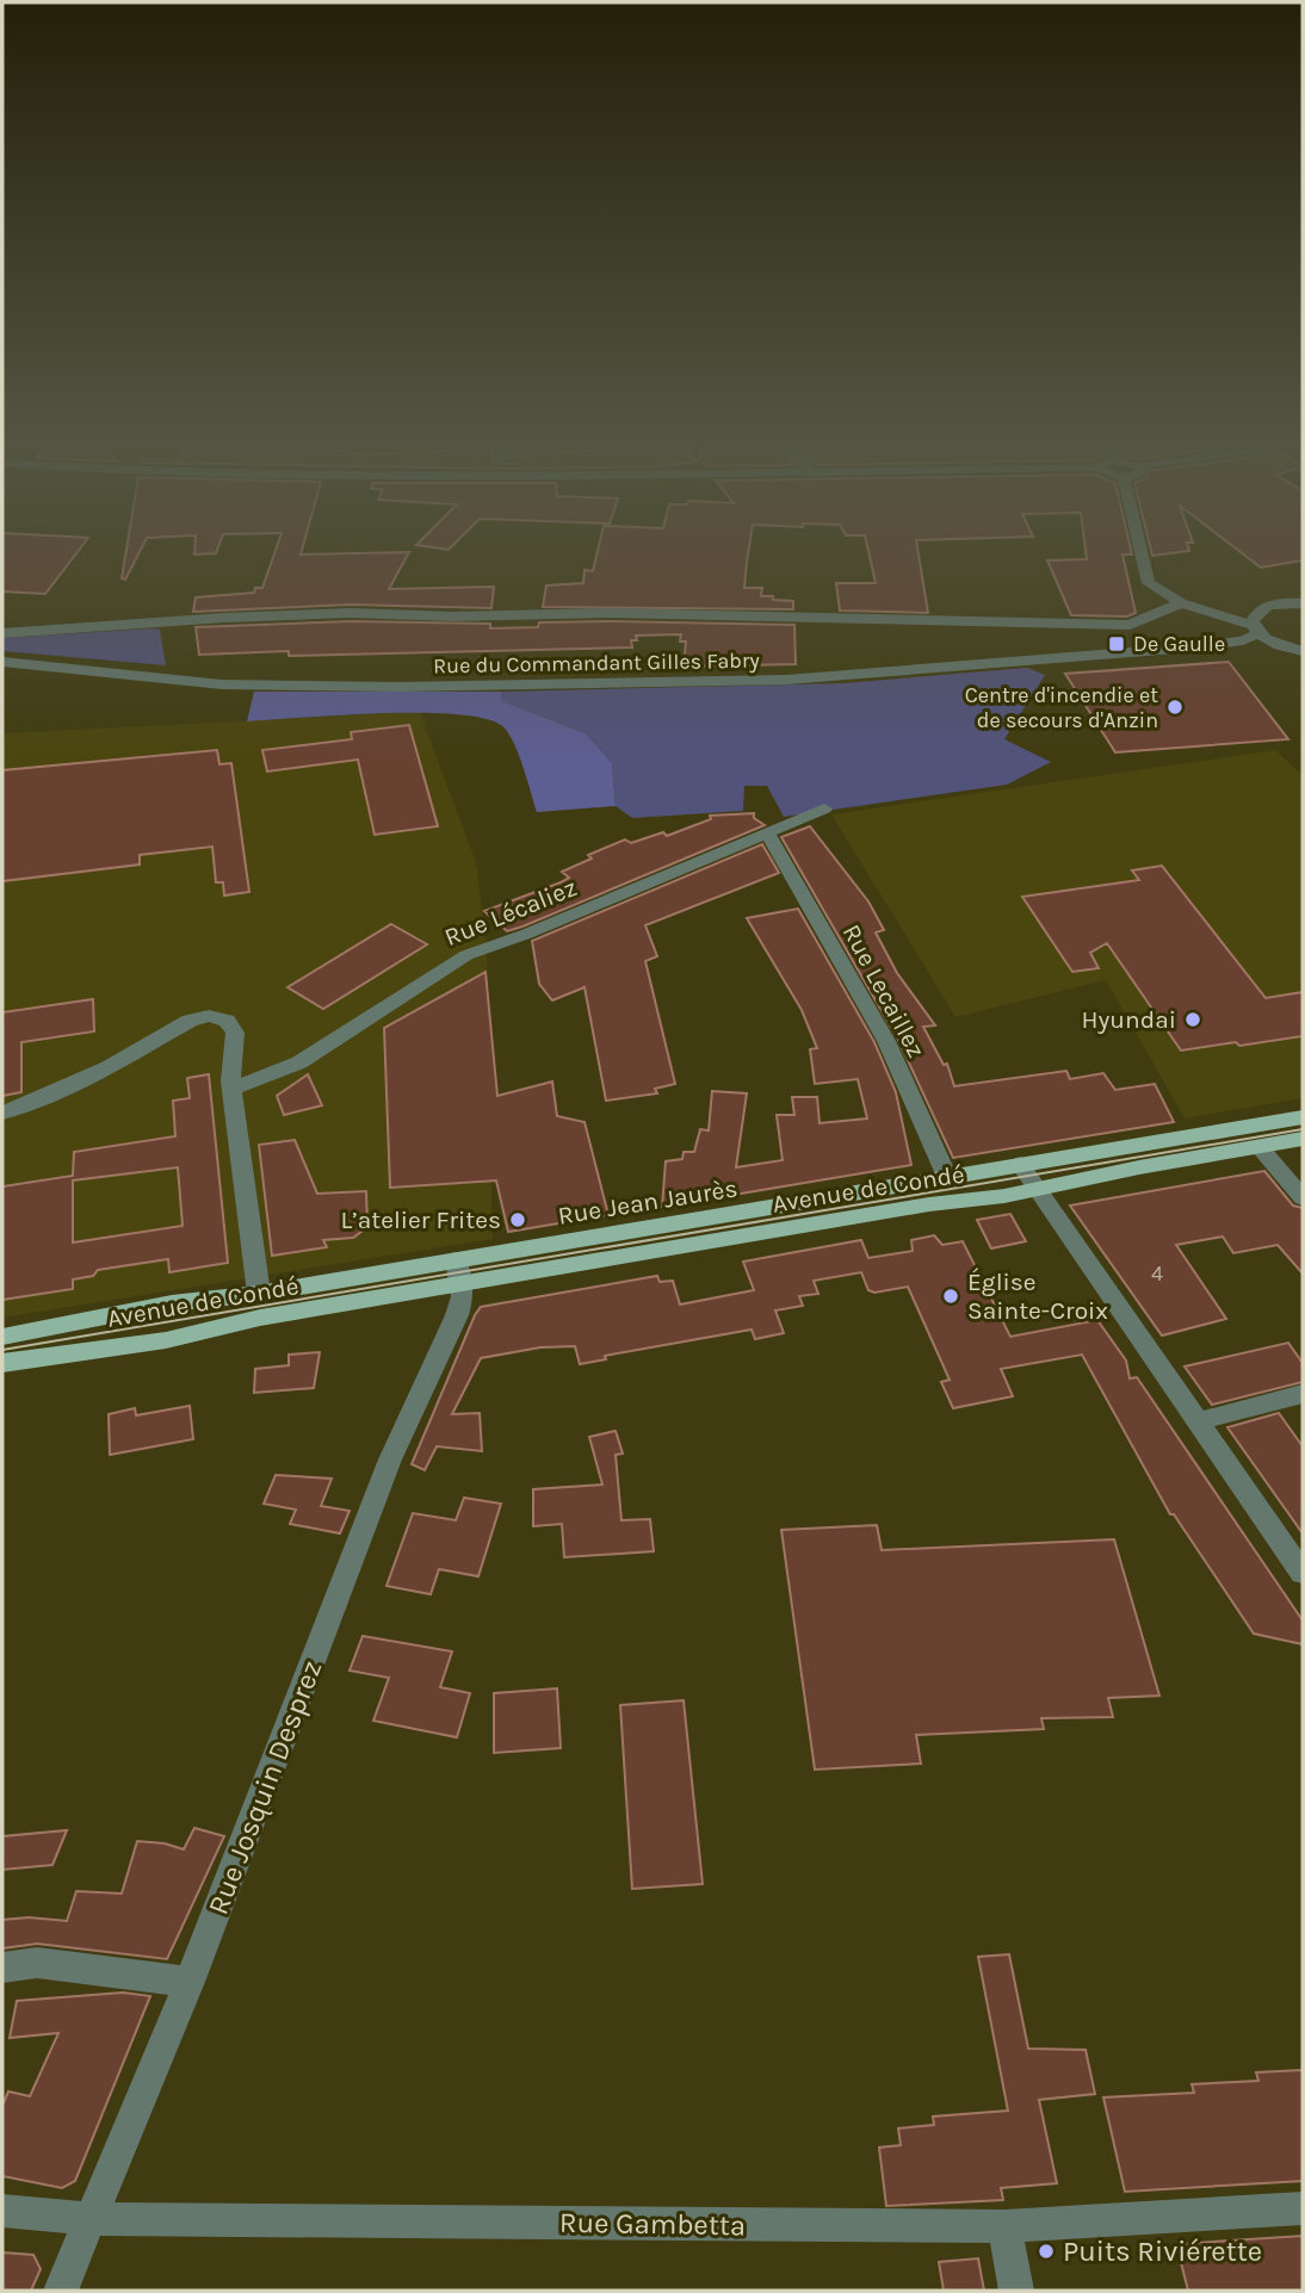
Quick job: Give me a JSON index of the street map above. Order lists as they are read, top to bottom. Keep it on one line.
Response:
{"streets":{"main road":["Avenue de Condé","Rue Jean Jaurès"],"street":["Rue du Commandant Gilles Fabry","Rue Lécaliez","Rue Lecaillez","Rue Josquin Desprez","Rue Gambetta"]},"crossings":[["Rue Lécaliez","Rue Lecaillez"],["Rue Lecaillez","Rue Jean Jaurès"],["Avenue de Condé","Rue Jean Jaurès"],["Avenue de Condé","Rue Josquin Desprez"],["Rue Jean Jaurès","Rue Josquin Desprez"],["Rue Josquin Desprez","Rue Gambetta"]],"places":{"transit":["De Gaulle"],"other":["Centre d'incendie et de secours d'Anzin","Hyundai","L’atelier Frites","Église Sainte-Croix","Puits Riviérette"]},"house_numbers":["4"]}
